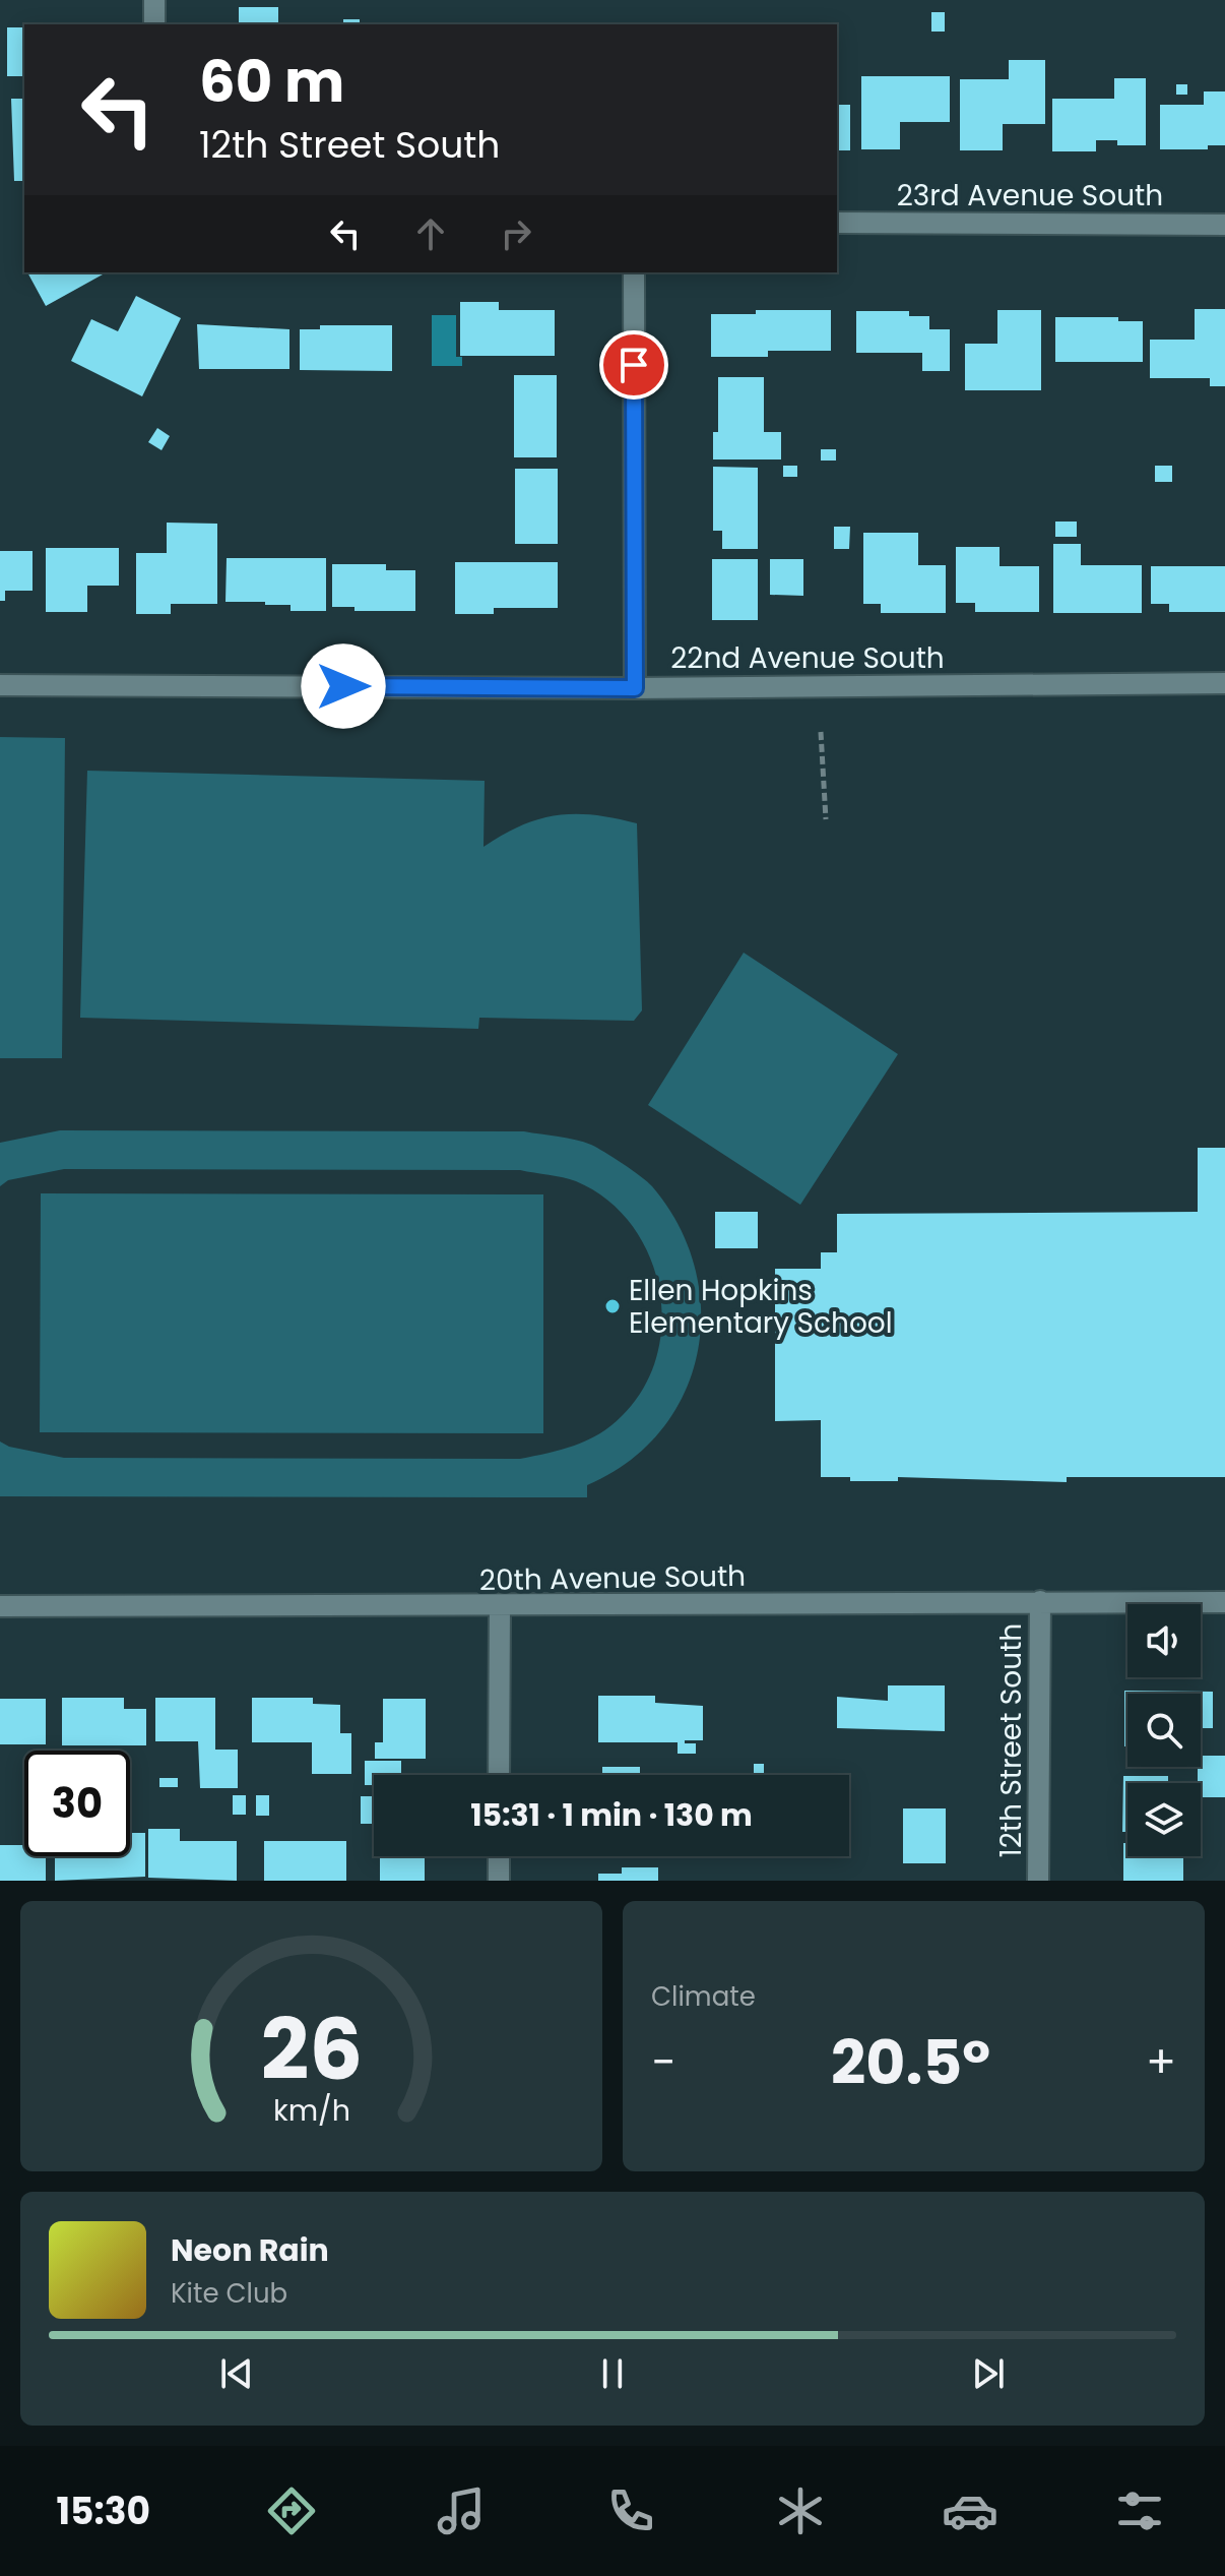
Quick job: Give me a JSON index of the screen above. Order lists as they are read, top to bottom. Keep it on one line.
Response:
{"streets":{"street":["23rd Avenue South","22nd Avenue South","20th Avenue South","12th Street South"]},"crossings":[["20th Avenue South","12th Street South"]],"places":["Ellen Hopkins Elementary School"],"page":{"turn":["60 m","12th Street South"],"limit":"30","trip":"15:31 · 1 min · 130 m","tile":"Climate","heat":["−","20.5°","+"],"song":["Neon Rain","Kite Club"],"tabs":"15:30","gauge":["26","km/h"]}}
